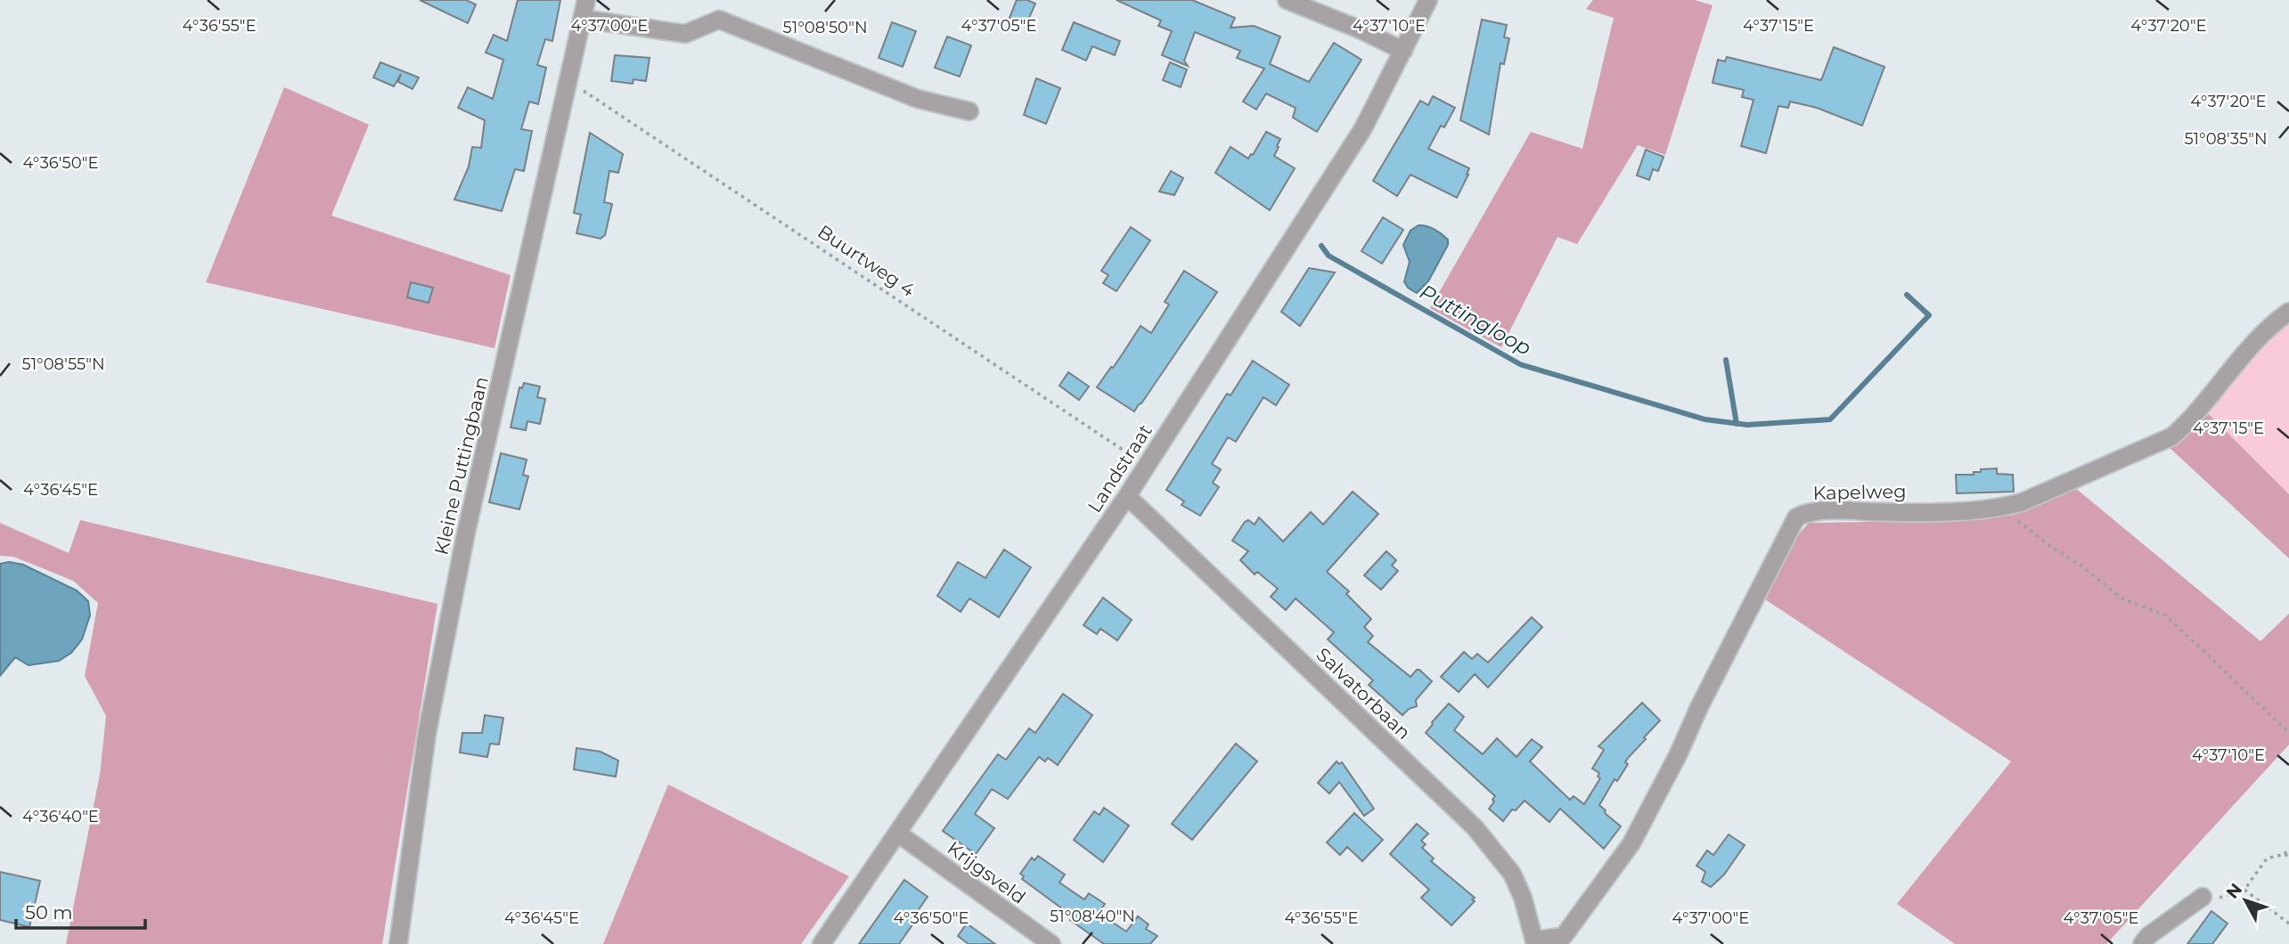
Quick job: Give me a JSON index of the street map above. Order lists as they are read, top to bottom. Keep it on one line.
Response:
{"streets":{"street":["Kleine Puttingbaan","Landstraat","Kapelweg","Salvatorbaan","Krijgsveld"],"path":["Buurtweg 4"]},"crossings":[["Buurtweg 4","Kleine Puttingbaan"],["Buurtweg 4","Landstraat"],["Landstraat","Salvatorbaan"],["Landstraat","Krijgsveld"],["Kapelweg","Salvatorbaan"]],"water":["Puttingloop"],"scale_bar":"50 m","north":"top left","coordinates":["4°37'10\"E","4°36'55\"E","4°37'00\"E","4°37'05\"E","4°37'15\"E","4°37'20\"E","51°08'50\"N","51°08'35\"N","4°36'50\"E","51°08'55\"N","4°36'45\"E","4°36'40\"E","51°08'40\"N"]}
